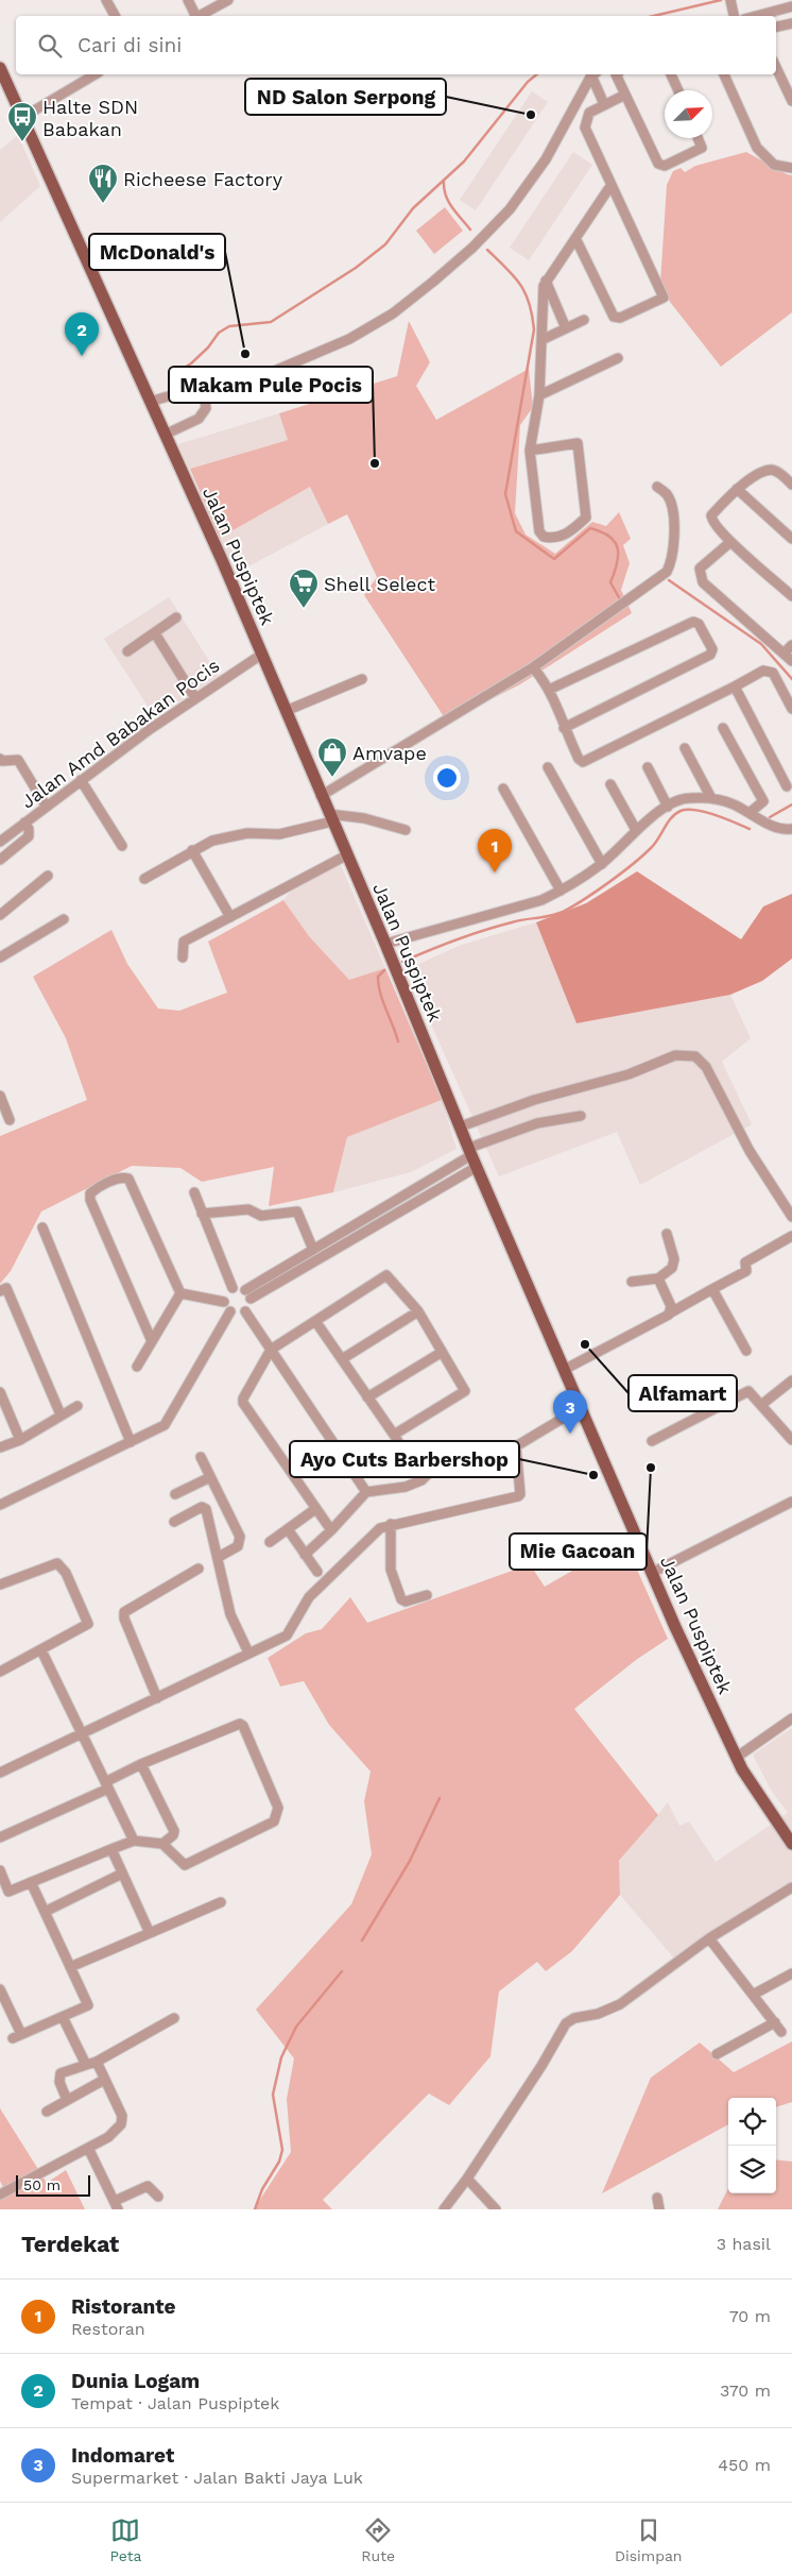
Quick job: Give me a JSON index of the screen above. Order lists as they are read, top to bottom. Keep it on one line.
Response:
{"streets":{"main road":["Jalan Puspiptek"],"street":["Jalan Amd Babakan Pocis"]},"crossings":[["Jalan Puspiptek","Jalan Amd Babakan Pocis"]],"places":{"other":["ND Salon Serpong","McDonald's","Makam Pule Pocis","Alfamart","Mie Gacoan","Ayo Cuts Barbershop"],"bus stop":["Halte SDN Babakan"],"restaurant":["Richeese Factory"],"supermarket":["Shell Select"],"shop":["Amvape"]},"scale_bar":"50 m","north":"top right","page":{"search":"Cari di sini","pins":["2","1","3"],"scale":"50 m","heading":["Terdekat","3 hasil"],"list":[{"mark":"1","name":"Ristorante","note":"Restoran","value":"70 m"},{"mark":"2","name":"Dunia Logam","note":"Tempat · Jalan Puspiptek","value":"370 m"},{"mark":"3","name":"Indomaret","note":"Supermarket · Jalan Bakti Jaya Luk","value":"450 m"}],"nav":["Peta","Rute","Disimpan"]}}
